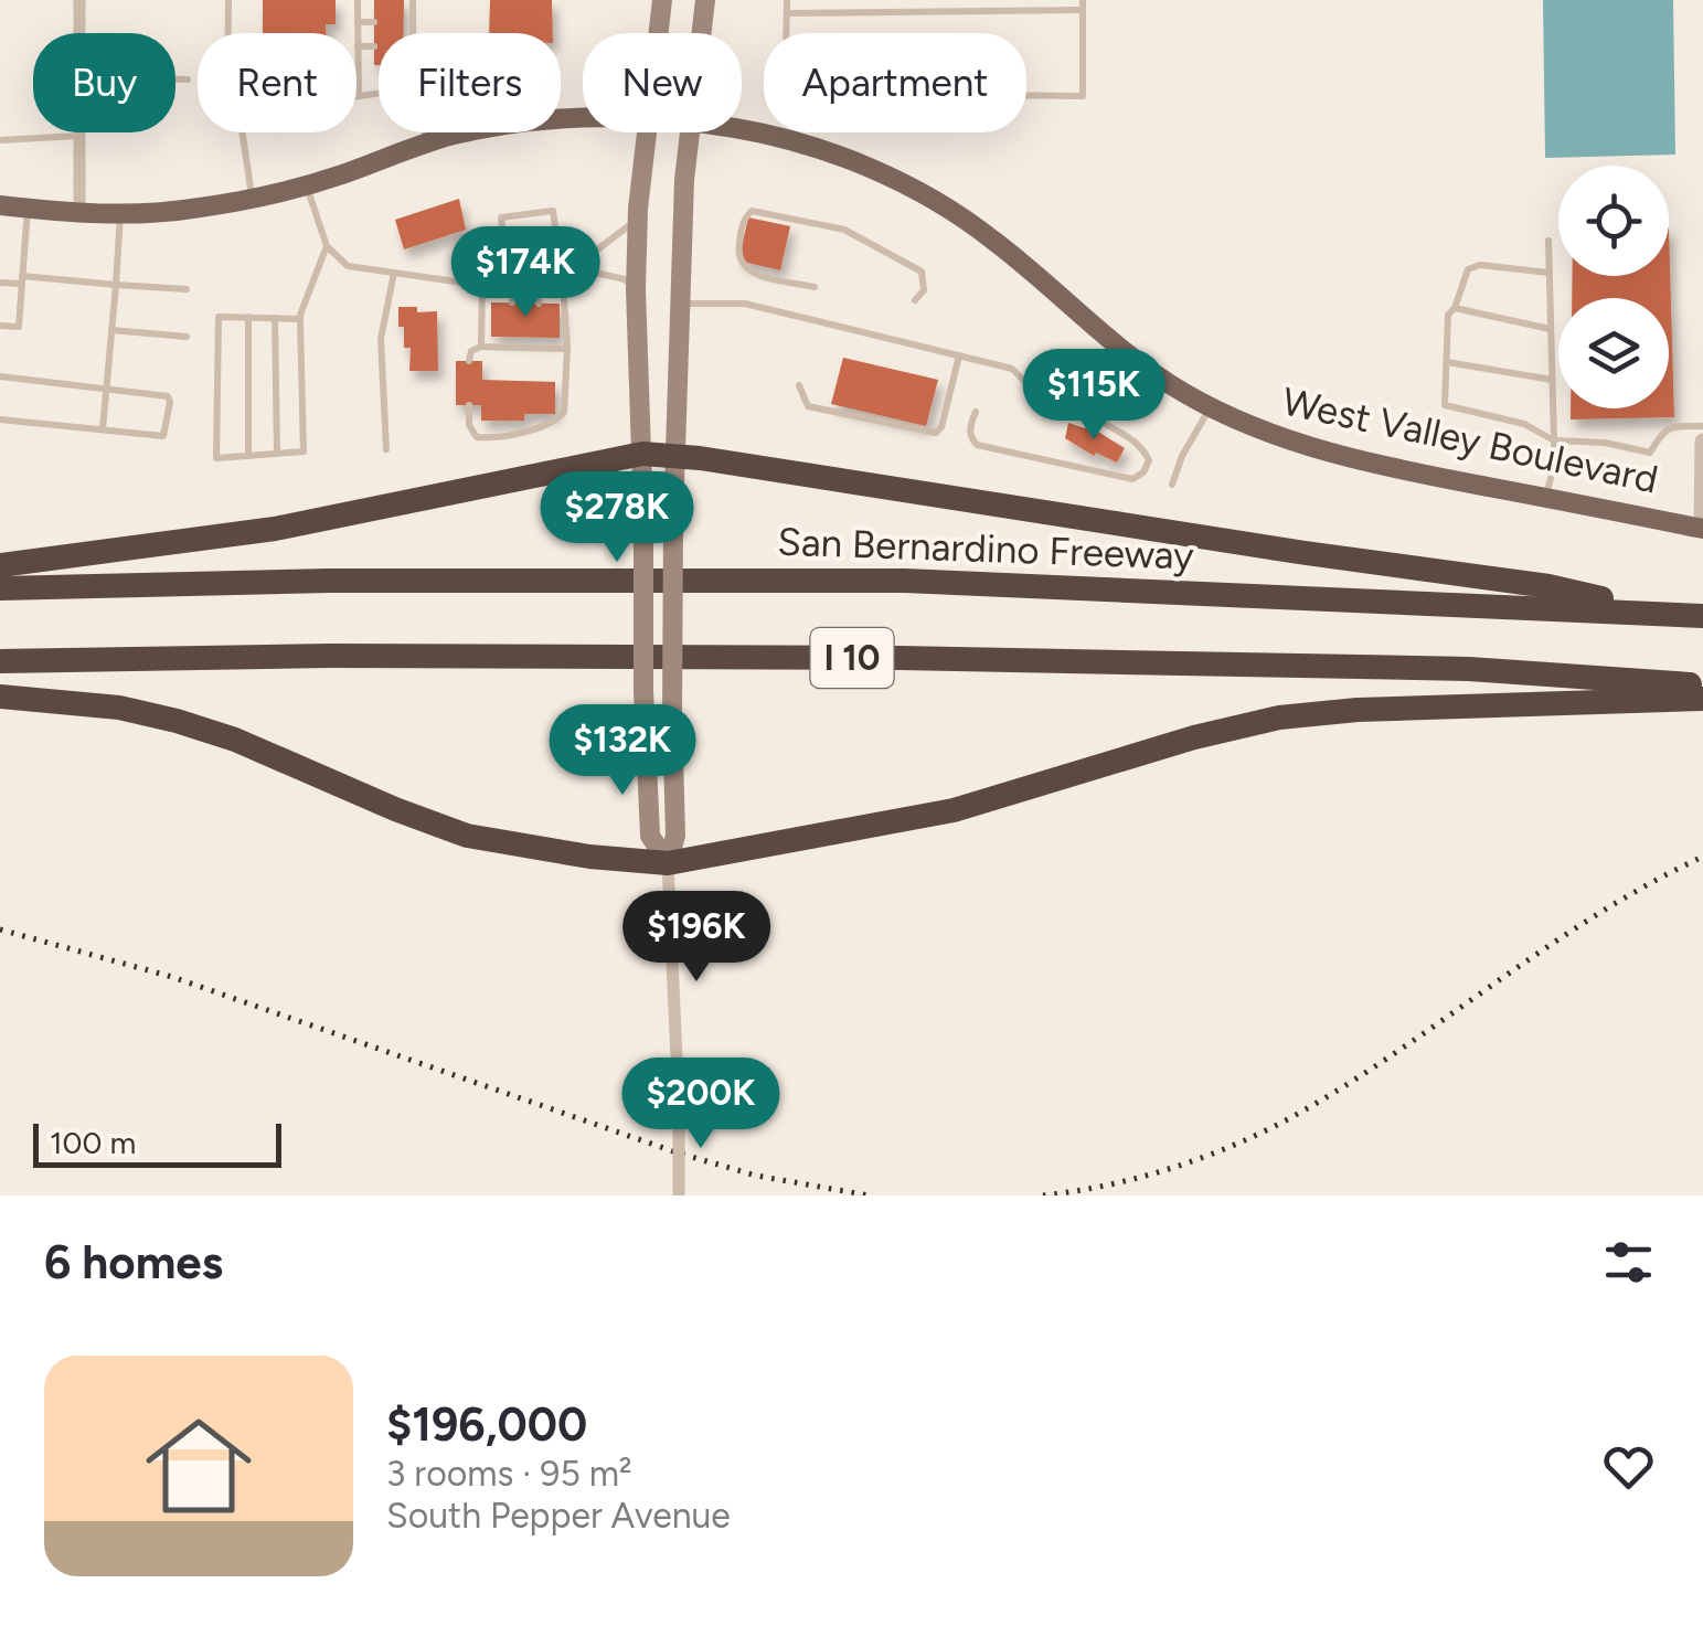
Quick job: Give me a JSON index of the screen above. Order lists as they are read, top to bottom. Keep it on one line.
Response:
{"streets":{"highway":["San Bernardino Freeway","I 10"],"main road":["West Valley Boulevard"]},"scale_bar":"100 m","page":{"chip":["Buy","Rent","Filters","New","Apartment"],"price":["$174K","$115K","$278K","$132K","$196K","$200K"],"scale":"100 m","heading":"6 homes","list":[{"name":"$196,000","note":"3 rooms · 95 m² · South Pepper Avenue"}]}}
